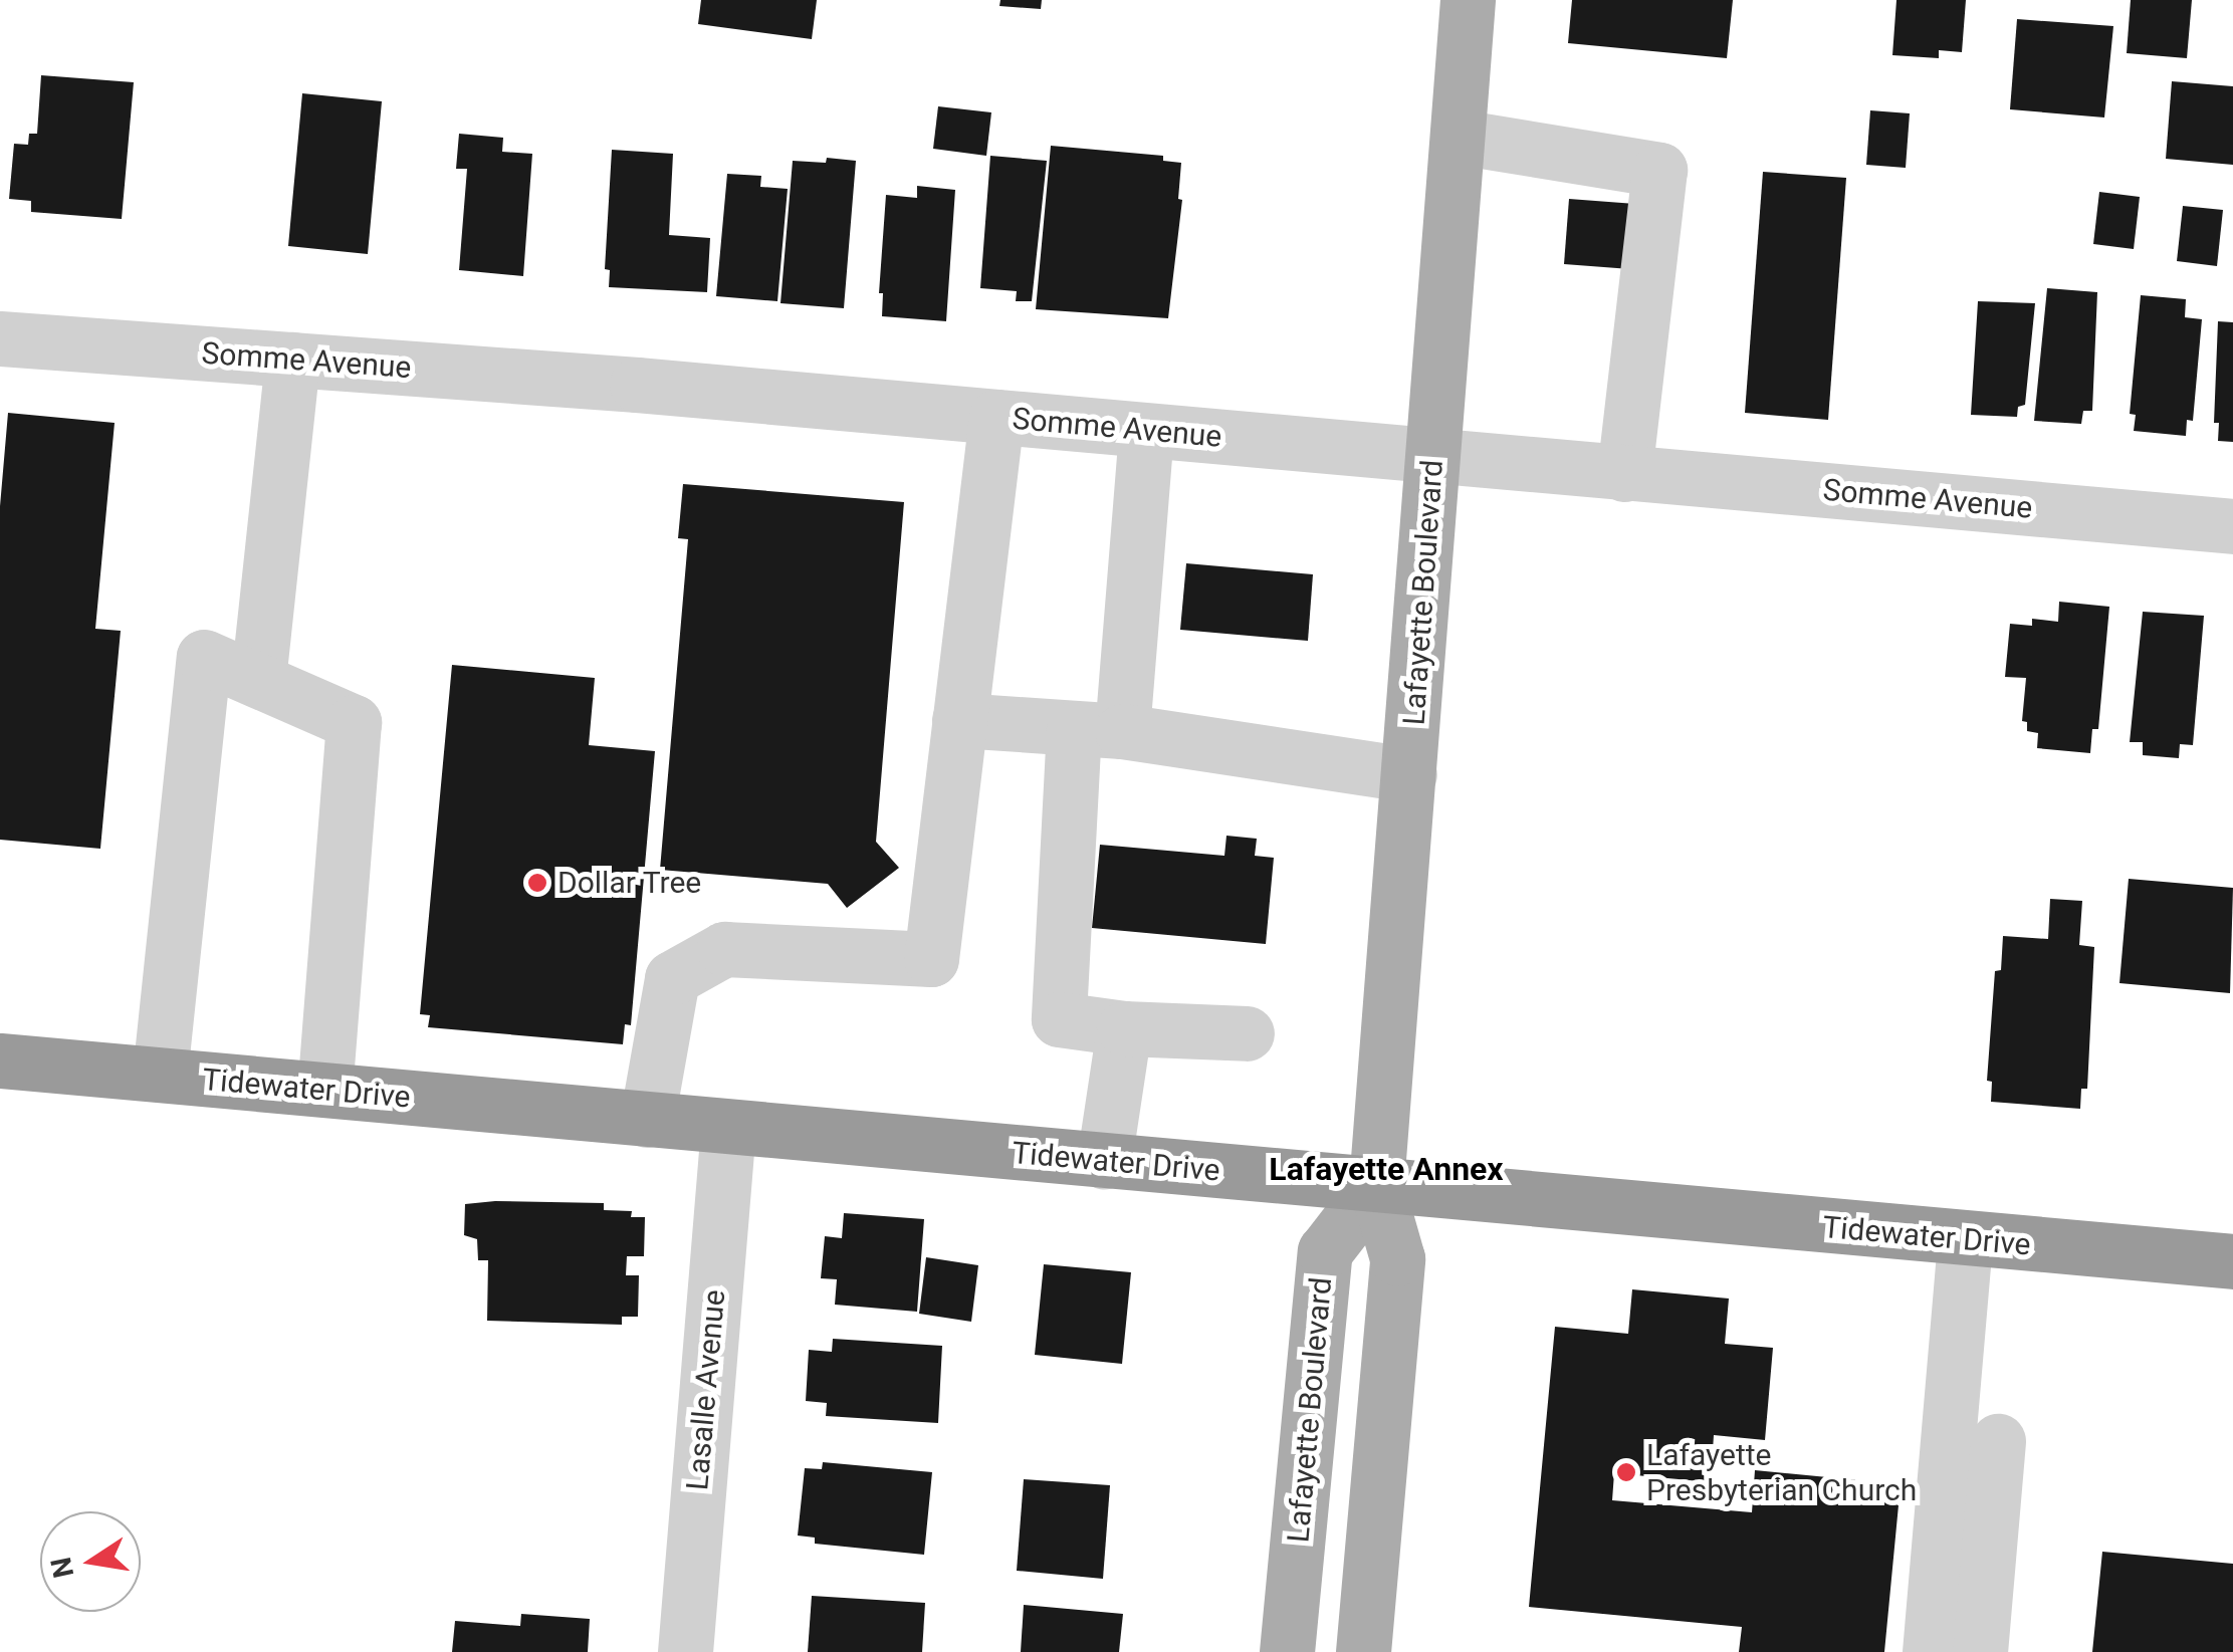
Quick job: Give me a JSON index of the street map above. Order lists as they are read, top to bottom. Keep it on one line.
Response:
{"streets":{"highway":["Tidewater Drive"],"main road":["Lafayette Boulevard"],"street":["Somme Avenue","Lasalle Avenue"]},"crossings":[["Somme Avenue","Lafayette Boulevard"],["Lafayette Boulevard","Tidewater Drive"],["Tidewater Drive","Lasalle Avenue"]],"districts":["Lafayette Annex"],"places":["Dollar Tree","Lafayette Presbyterian Church"],"north":"left"}
